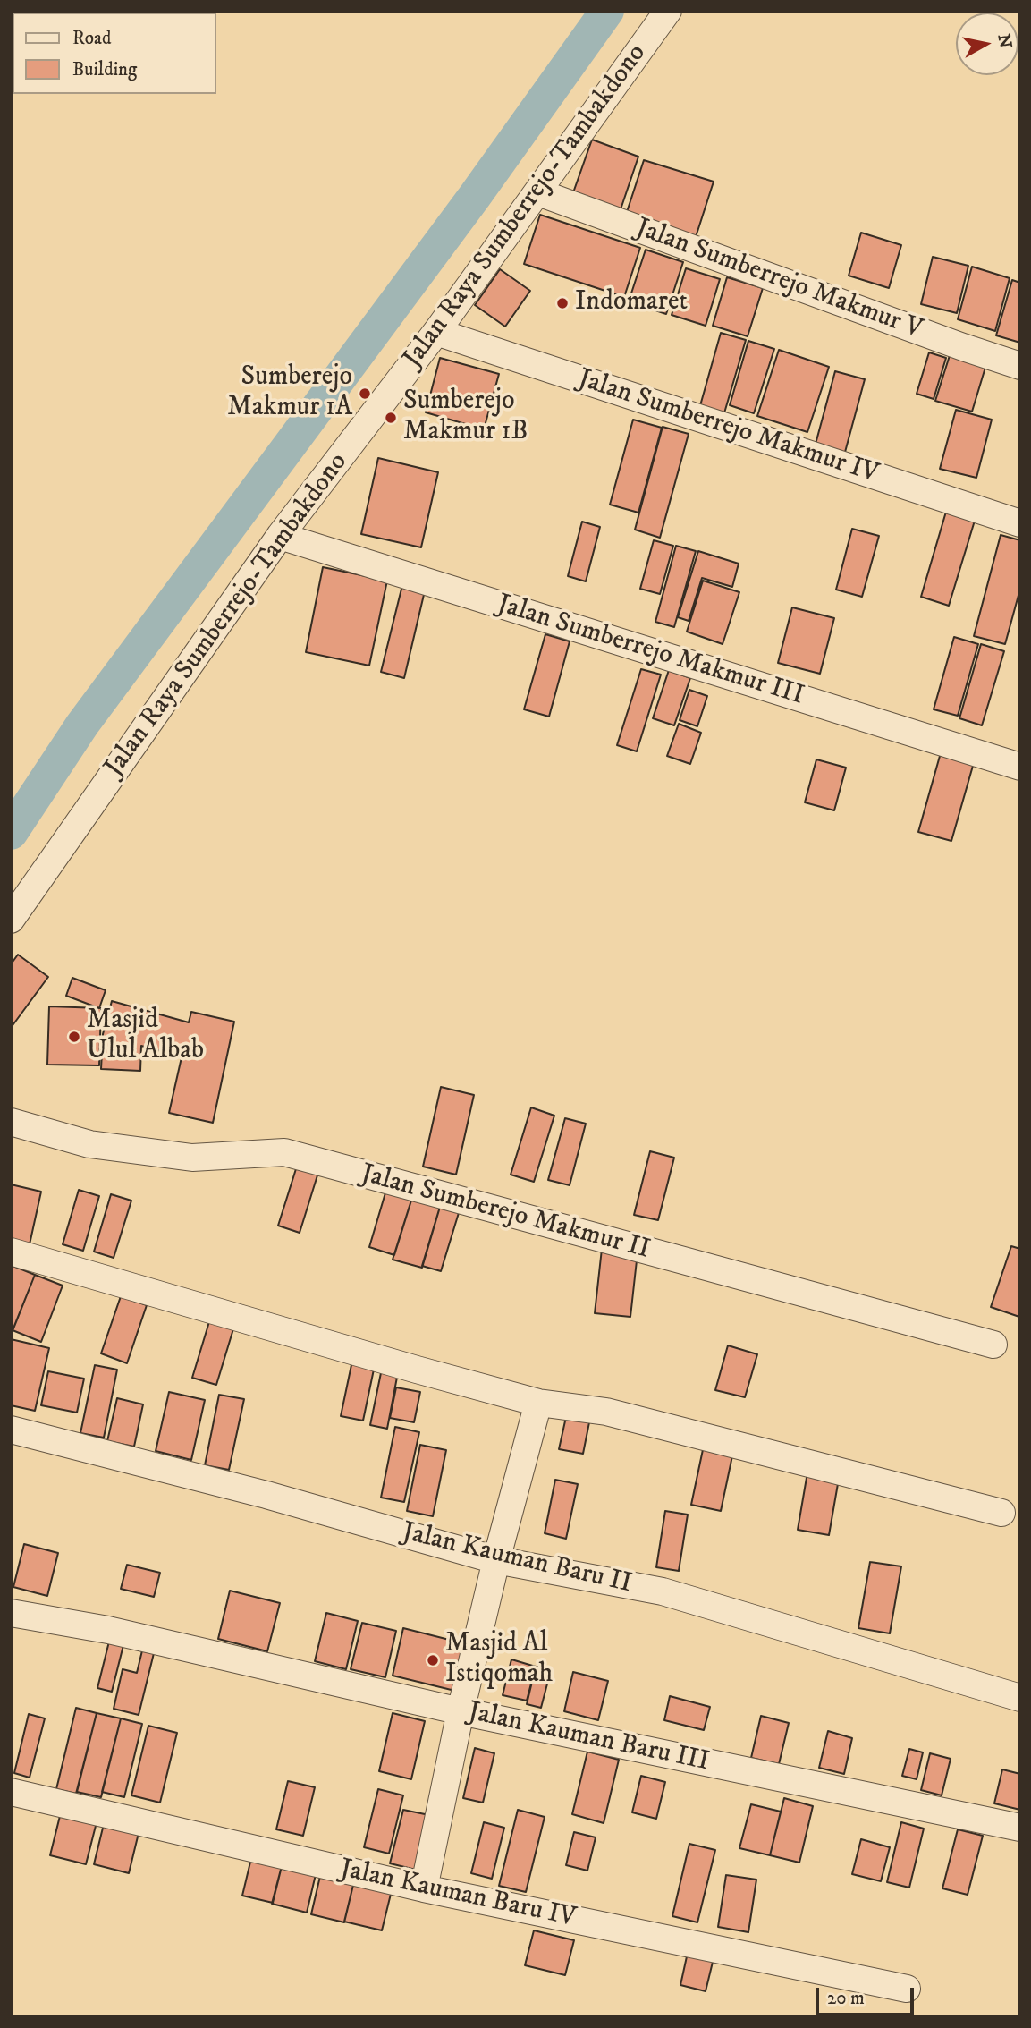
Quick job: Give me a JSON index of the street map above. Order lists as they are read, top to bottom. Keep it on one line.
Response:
{"streets":{"street":["Jalan Raya Sumberrejo-Tambakdono","Jalan Sumberrejo Makmur V","Jalan Sumberrejo Makmur IV","Jalan Sumberrejo Makmur III","Jalan Sumberejo Makmur II","Jalan Kauman Baru II","Jalan Kauman Baru III","Jalan Kauman Baru IV"]},"crossings":[["Jalan Raya Sumberrejo-Tambakdono","Jalan Sumberrejo Makmur V"],["Jalan Raya Sumberrejo-Tambakdono","Jalan Sumberrejo Makmur IV"],["Jalan Raya Sumberrejo-Tambakdono","Jalan Sumberrejo Makmur III"]],"places":["Indomaret","Sumberejo Makmur 1A","Sumberejo Makmur 1B","Masjid Ulul Albab","Masjid Al Istiqomah"],"legend":["Road","Building"],"scale_bar":"20 m","north":"right"}
